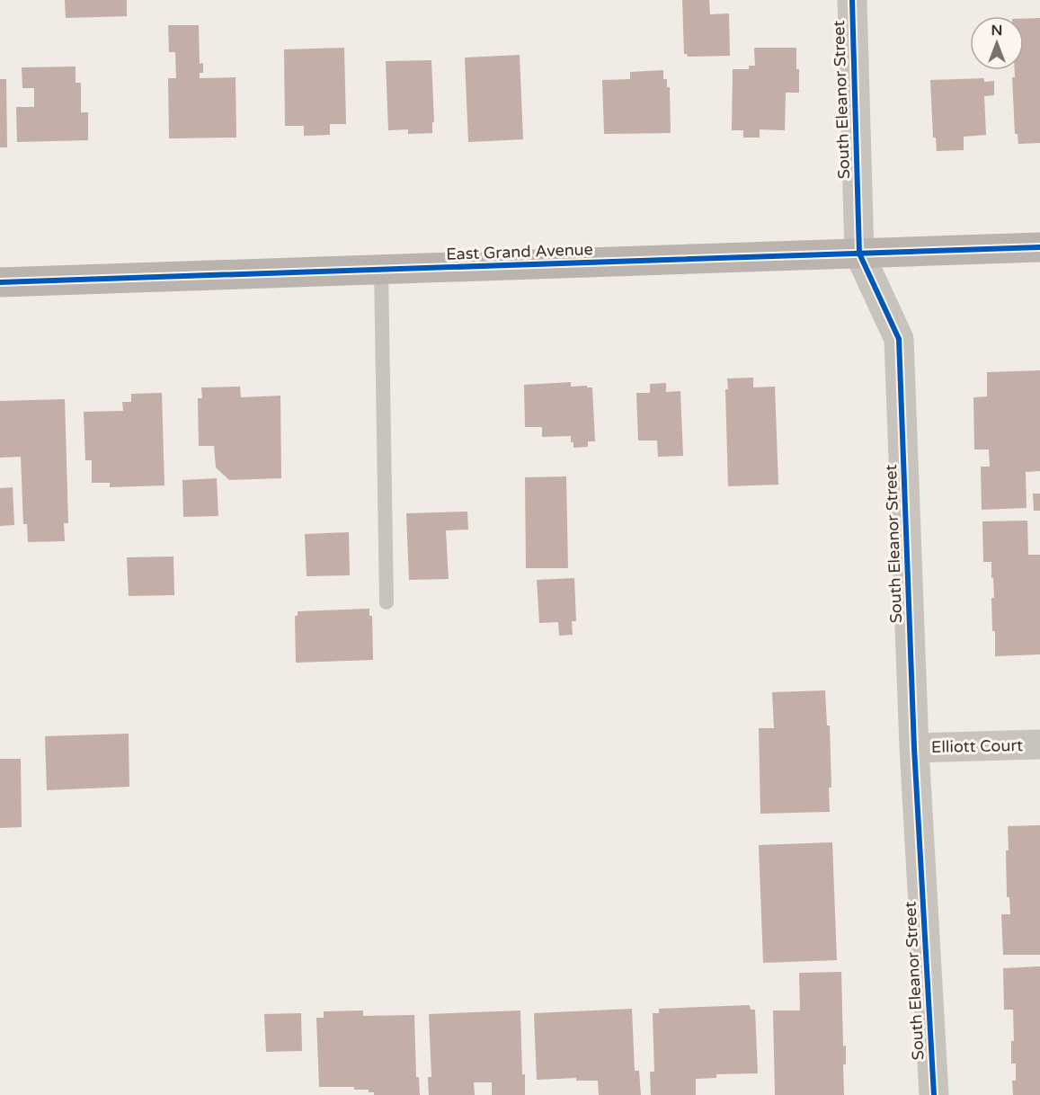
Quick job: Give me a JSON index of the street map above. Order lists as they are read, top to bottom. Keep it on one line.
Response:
{"streets":{"street":["South Eleanor Street","East Grand Avenue","Elliott Court"]},"crossings":[["South Eleanor Street","East Grand Avenue"],["South Eleanor Street","Elliott Court"]],"north":"top"}
